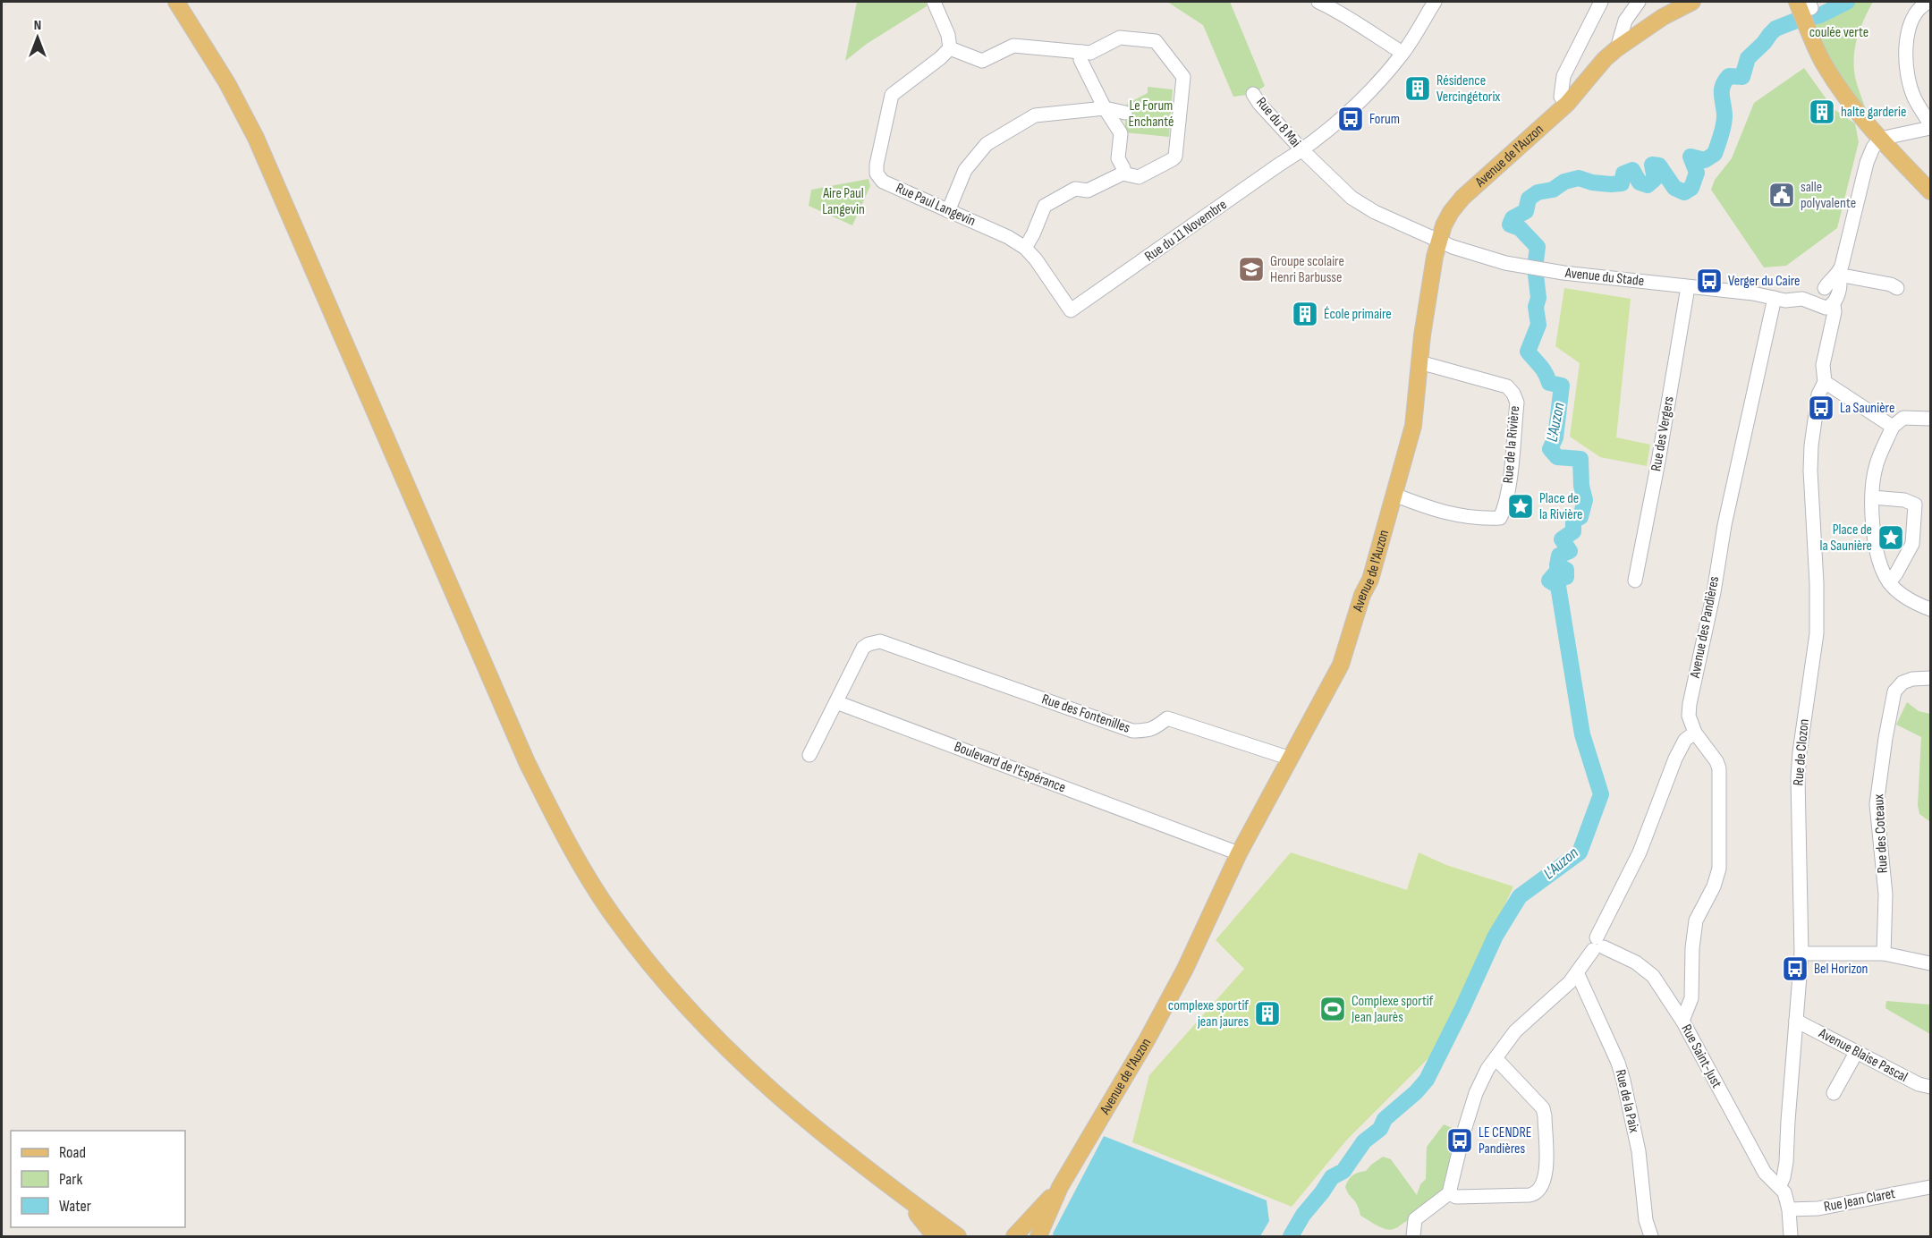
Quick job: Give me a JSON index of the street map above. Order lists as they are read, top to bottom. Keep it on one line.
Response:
{"streets":{"main road":["Avenue de l'Auzon"],"street":["Rue du 8 Mai","Rue Paul Langevin","Rue du 11 Novembre","Avenue du Stade","Rue des Vergers","Rue de la Rivière","Avenue des Pandières","Rue des Fontenilles","Rue de Clozon","Boulevard de l'Espérance","Rue des Coteaux","Avenue Blaise Pascal","Rue Saint-Just","Rue de la Paix","Rue Jean Claret"]},"crossings":[["Rue du 8 Mai","Avenue de l'Auzon"],["Rue du 8 Mai","Rue du 11 Novembre"],["Rue du 8 Mai","Avenue du Stade"],["Avenue de l'Auzon","Avenue du Stade"],["Avenue de l'Auzon","Rue de la Rivière"],["Avenue de l'Auzon","Rue des Fontenilles"],["Avenue de l'Auzon","Boulevard de l'Espérance"],["Rue Paul Langevin","Rue du 11 Novembre"],["Avenue du Stade","Rue des Vergers"],["Avenue du Stade","Avenue des Pandières"],["Avenue du Stade","Rue de Clozon"],["Rue des Fontenilles","Boulevard de l'Espérance"],["Rue de Clozon","Avenue Blaise Pascal"],["Rue de Clozon","Rue Saint-Just"]],"water":["L'Auzon"],"parks":["coulée verte","Le Forum Enchanté","Aire Paul Langevin"],"places":{"building":["Résidence Vercingétorix","halte garderie","École primaire","complexe sportif jean jaures"],"bus stop":["Forum","Verger du Caire","La Saunière","Bel Horizon","LE CENDRE Pandières"],"public building":["salle polyvalente"],"school or university":["Groupe scolaire Henri Barbusse"],"place":["Place de la Rivière","Place de la Saunière"],"sports":["Complexe sportif Jean Jaurès"]},"legend":["Road","Park","Water"],"north":"top"}
